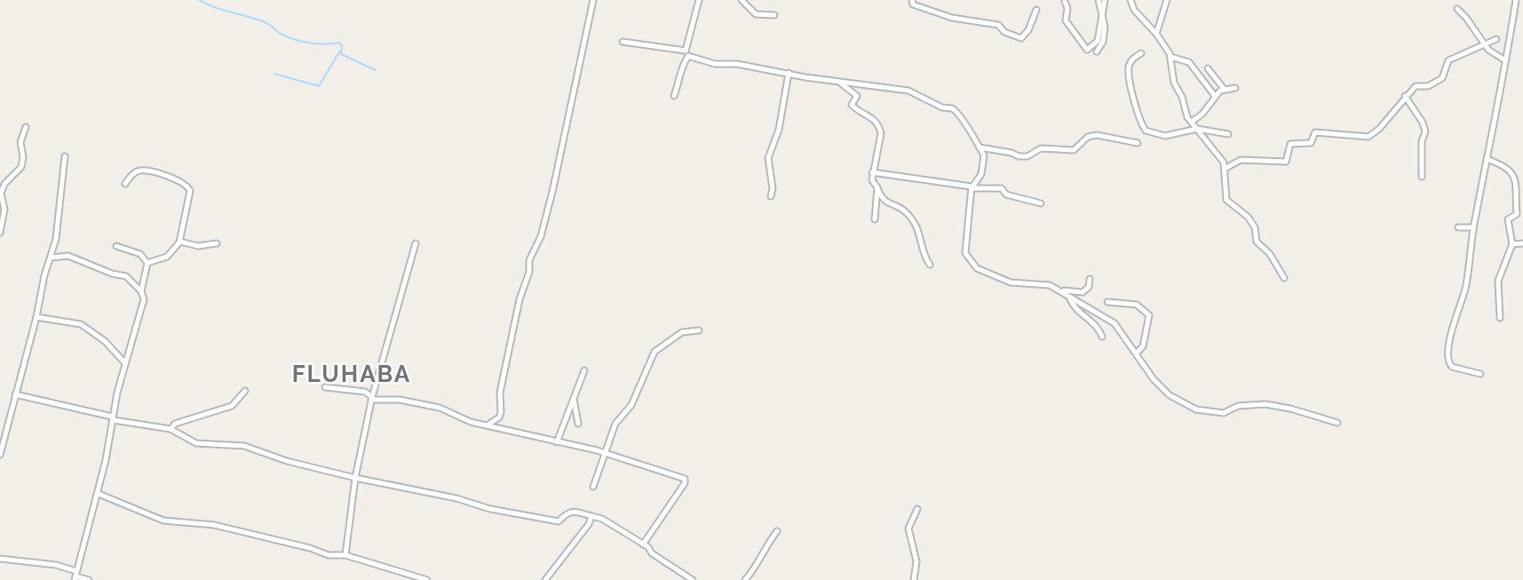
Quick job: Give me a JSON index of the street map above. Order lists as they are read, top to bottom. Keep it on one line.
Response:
{"districts":["FLUHABA"]}
